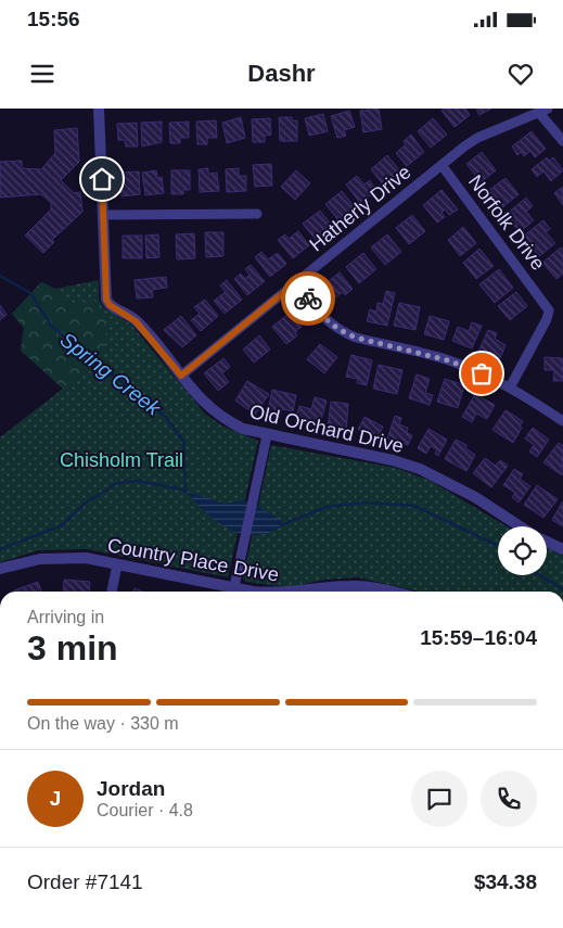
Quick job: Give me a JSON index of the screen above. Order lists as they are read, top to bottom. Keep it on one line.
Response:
{"streets":{"street":["Hatherly Drive","Norfolk Drive","Old Orchard Drive","Country Place Drive"]},"crossings":[["Hatherly Drive","Norfolk Drive"],["Hatherly Drive","Old Orchard Drive"]],"water":["Spring Creek"],"parks":["Chisholm Trail"],"page":{"status":"15:56","header":"Dashr","heading":["3 min","Arriving in","15:59–16:04"],"panel":["Jordan","Courier · 4.8","Order #7141","$34.38"],"bar":"On the way · 330 m","round":"J"}}
